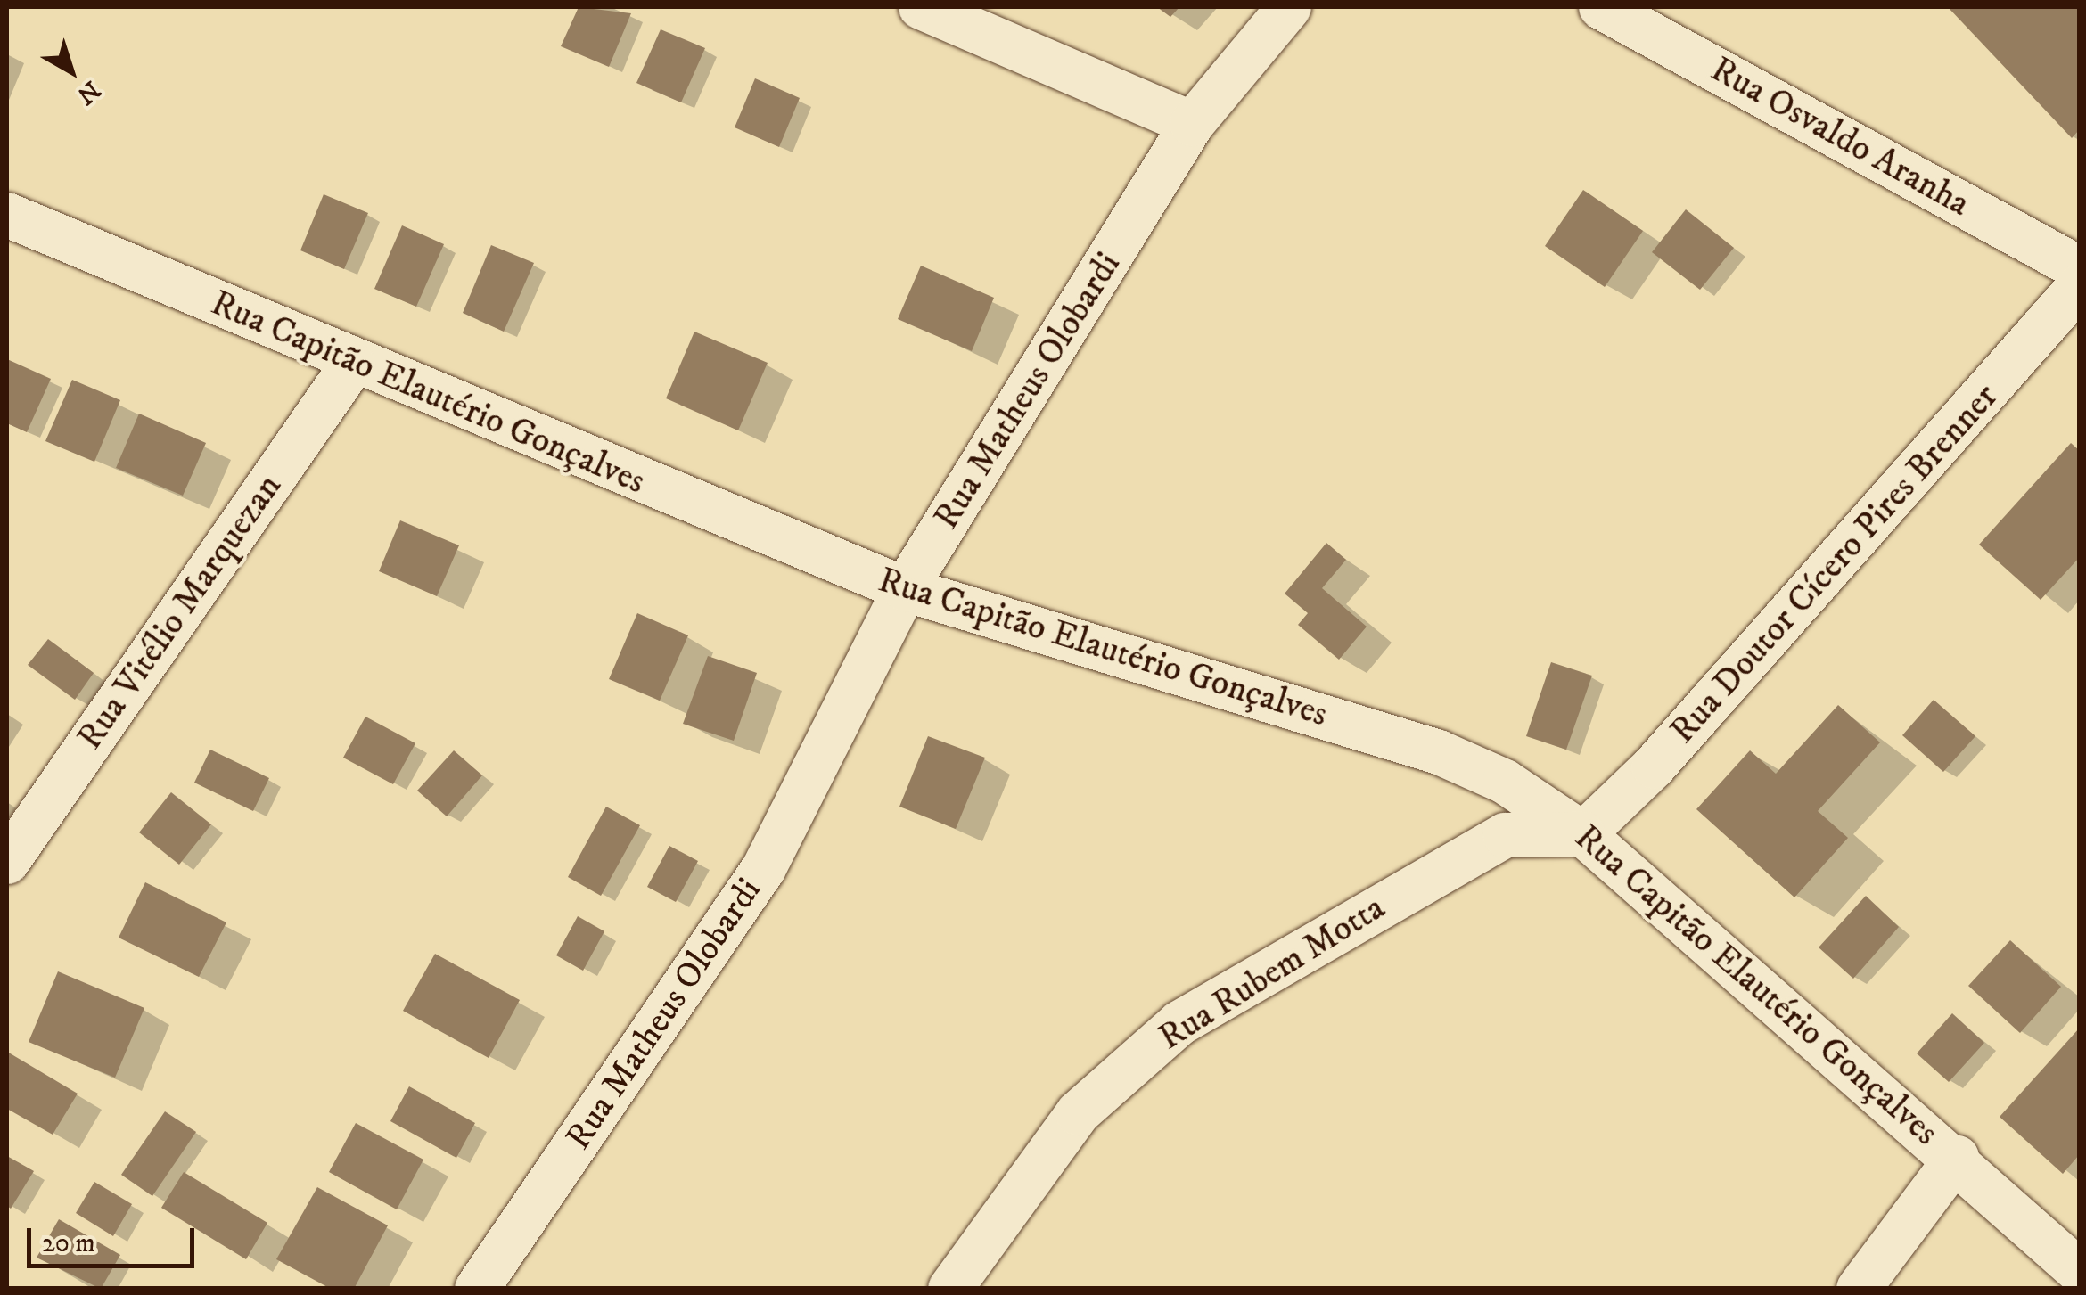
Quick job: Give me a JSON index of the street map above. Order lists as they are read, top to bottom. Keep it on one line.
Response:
{"streets":{"street":["Rua Osvaldo Aranha","Rua Matheus Olobardi","Rua Capitão Elautério Gonçalves","Rua Doutor Cícero Pires Brenner","Rua Vitélio Marquezan","Rua Rubem Motta"]},"crossings":[["Rua Matheus Olobardi","Rua Capitão Elautério Gonçalves"],["Rua Capitão Elautério Gonçalves","Rua Doutor Cícero Pires Brenner"],["Rua Capitão Elautério Gonçalves","Rua Vitélio Marquezan"],["Rua Capitão Elautério Gonçalves","Rua Rubem Motta"],["Rua Doutor Cícero Pires Brenner","Rua Rubem Motta"]],"scale_bar":"20 m","north":"bottom right"}
